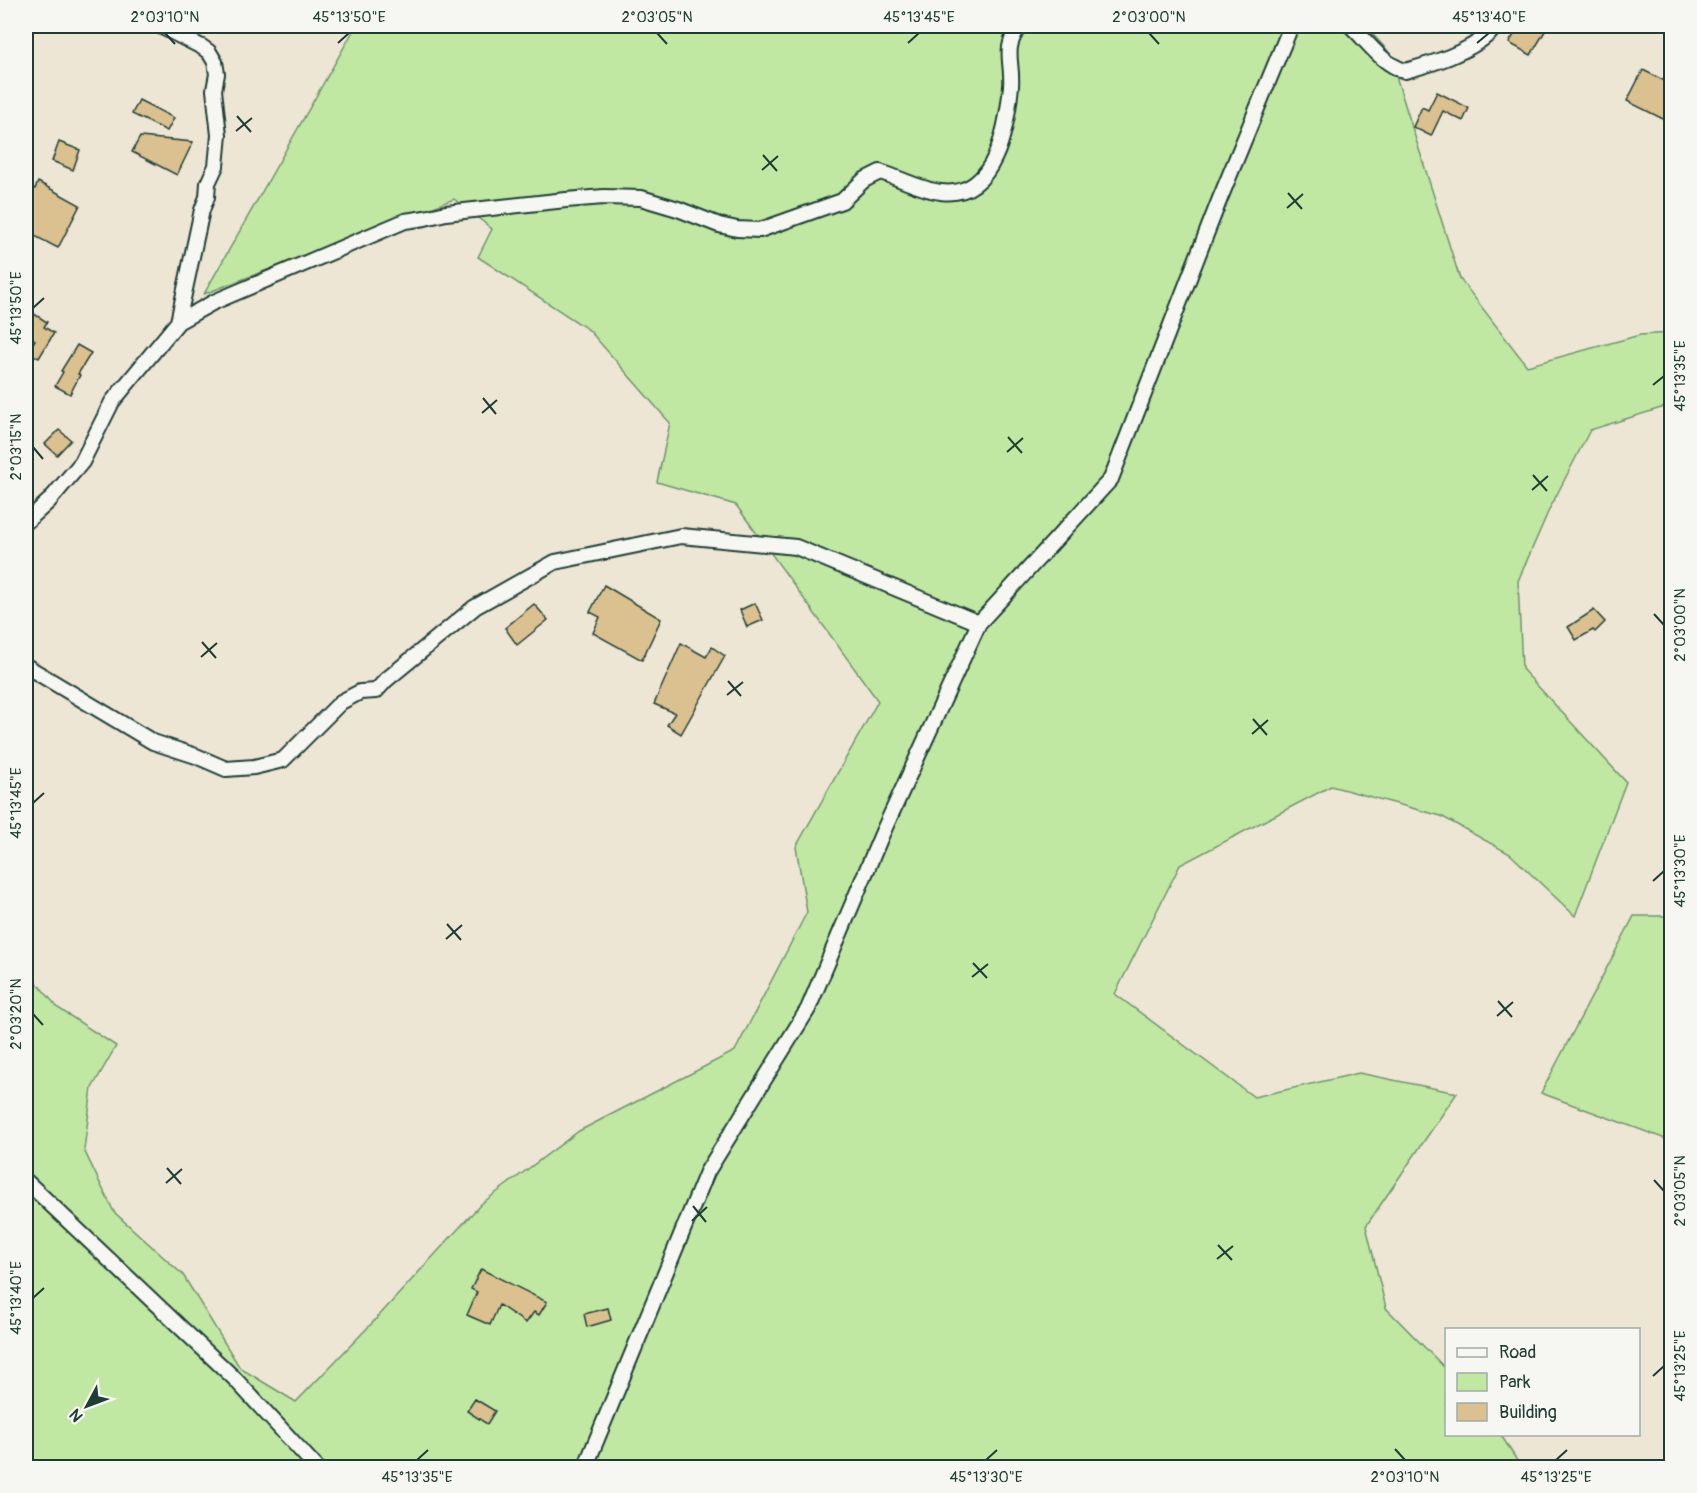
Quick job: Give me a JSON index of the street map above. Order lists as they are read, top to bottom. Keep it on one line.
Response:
{"legend":["Road","Park","Building"],"north":"bottom left","coordinates":["2°03'10\"N","45°13'50\"E","2°03'05\"N","45°13'45\"E","2°03'00\"N","45°13'40\"E","45°13'35\"E","2°03'15\"N","45°13'30\"E","2°03'20\"N","45°13'25\"E"]}
